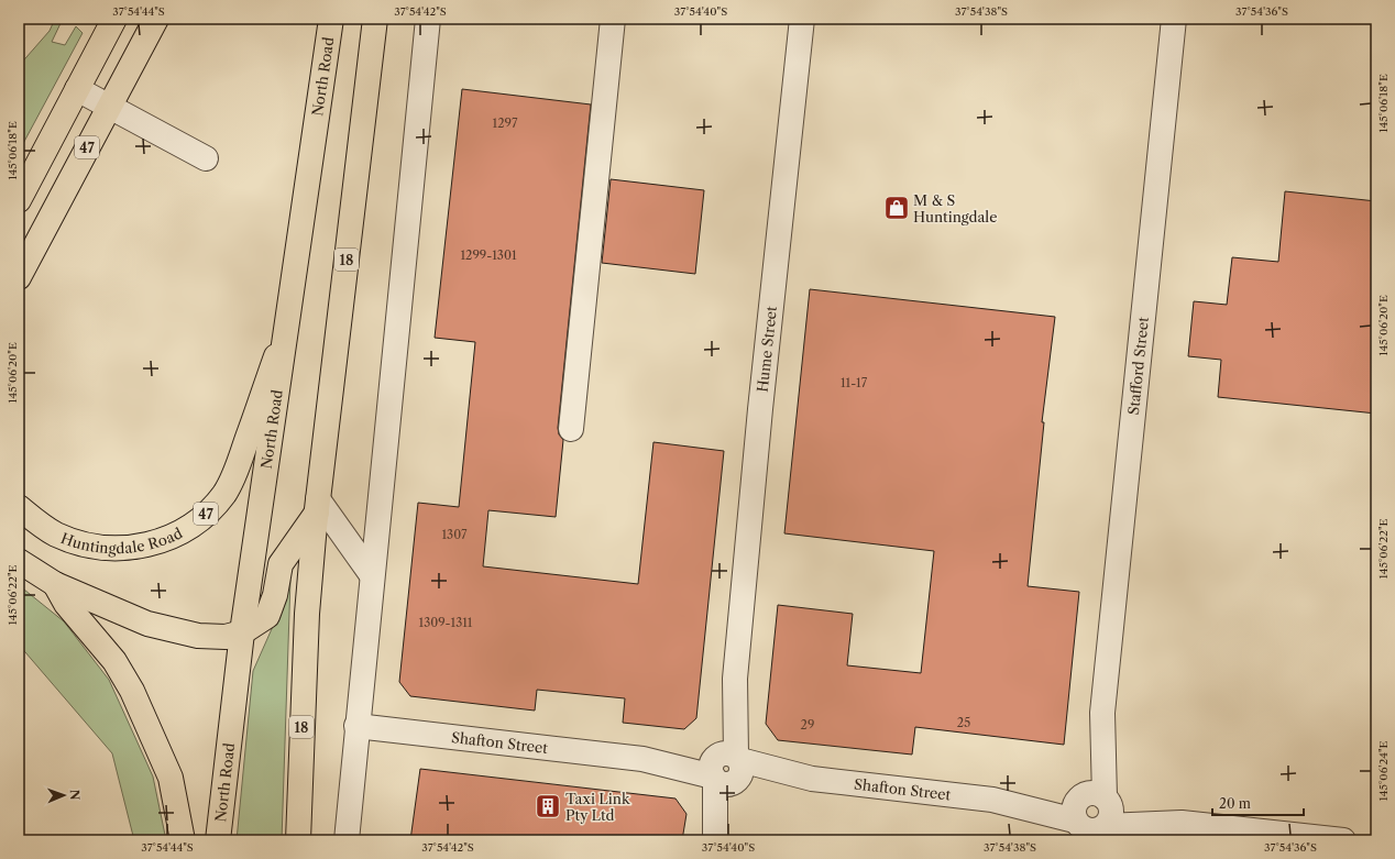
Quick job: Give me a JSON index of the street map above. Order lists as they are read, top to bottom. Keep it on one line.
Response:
{"streets":{"main road":["North Road","47","18","Huntingdale Road"],"street":["Hume Street","Stafford Street","Shafton Street"]},"crossings":[["North Road","Huntingdale Road"],["Hume Street","Shafton Street"],["Stafford Street","Shafton Street"]],"places":{"shop":["M & S Huntingdale"],"building":["Taxi Link Pty Ltd"]},"house_numbers":["1297","1299-1301","11-17","1307","1309-1311","25","29"],"scale_bar":"20 m","north":"right","coordinates":["37°54'44\"S","37°54'42\"S","37°54'40\"S","37°54'38\"S","37°54'36\"S","145°06'18\"E","145°06'20\"E","145°06'22\"E","145°06'24\"E"]}
